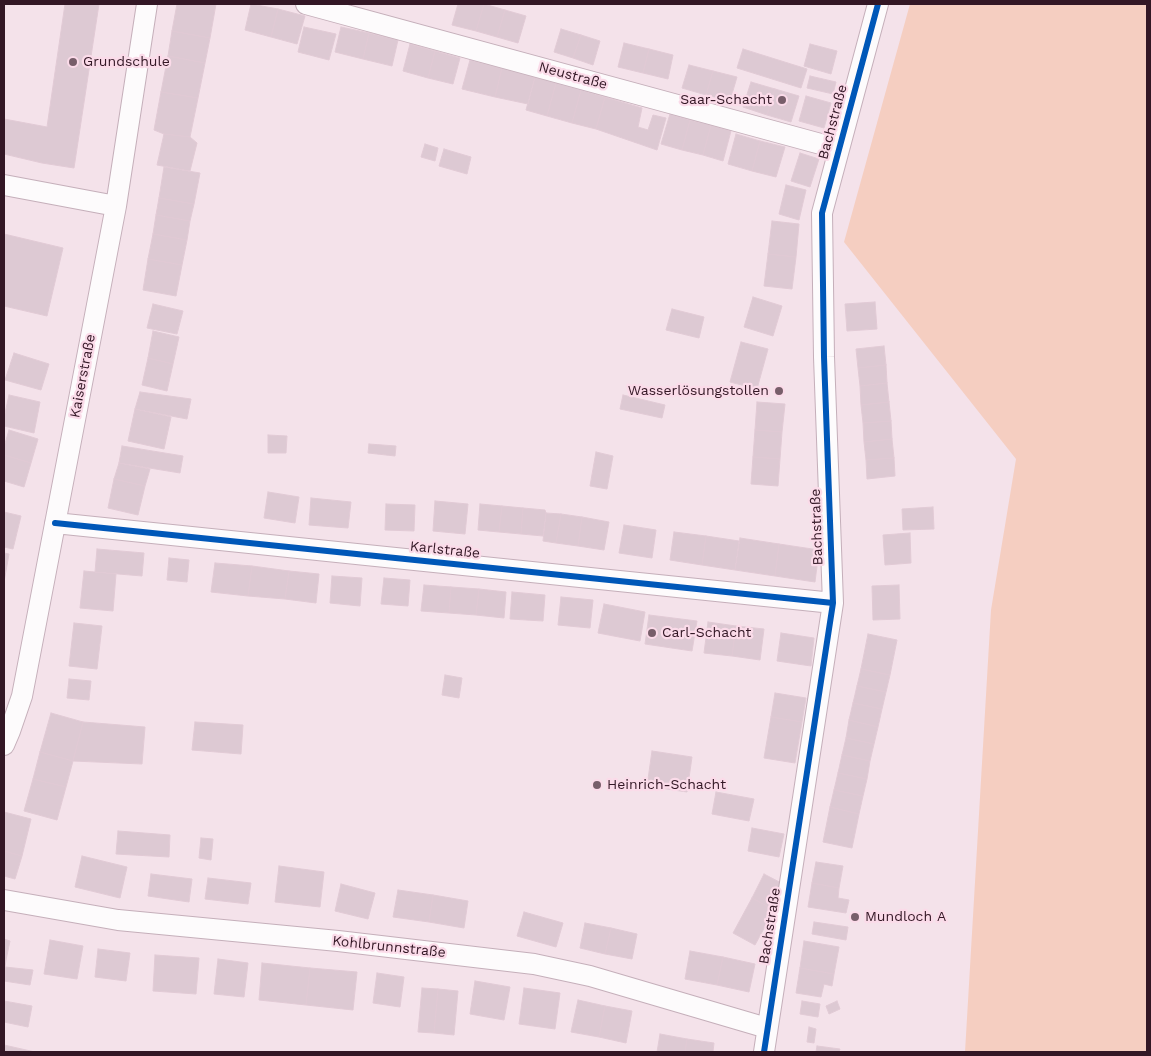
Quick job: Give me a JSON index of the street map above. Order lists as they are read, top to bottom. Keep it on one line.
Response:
{"streets":{"street":["Neustraße","Bachstraße","Kaiserstraße","Karlstraße","Kohlbrunnstraße"]},"crossings":[["Neustraße","Bachstraße"],["Bachstraße","Karlstraße"],["Bachstraße","Kohlbrunnstraße"],["Kaiserstraße","Karlstraße"]],"places":["Grundschule","Saar-Schacht","Wasserlösungstollen","Carl-Schacht","Heinrich-Schacht","Mundloch A"]}
